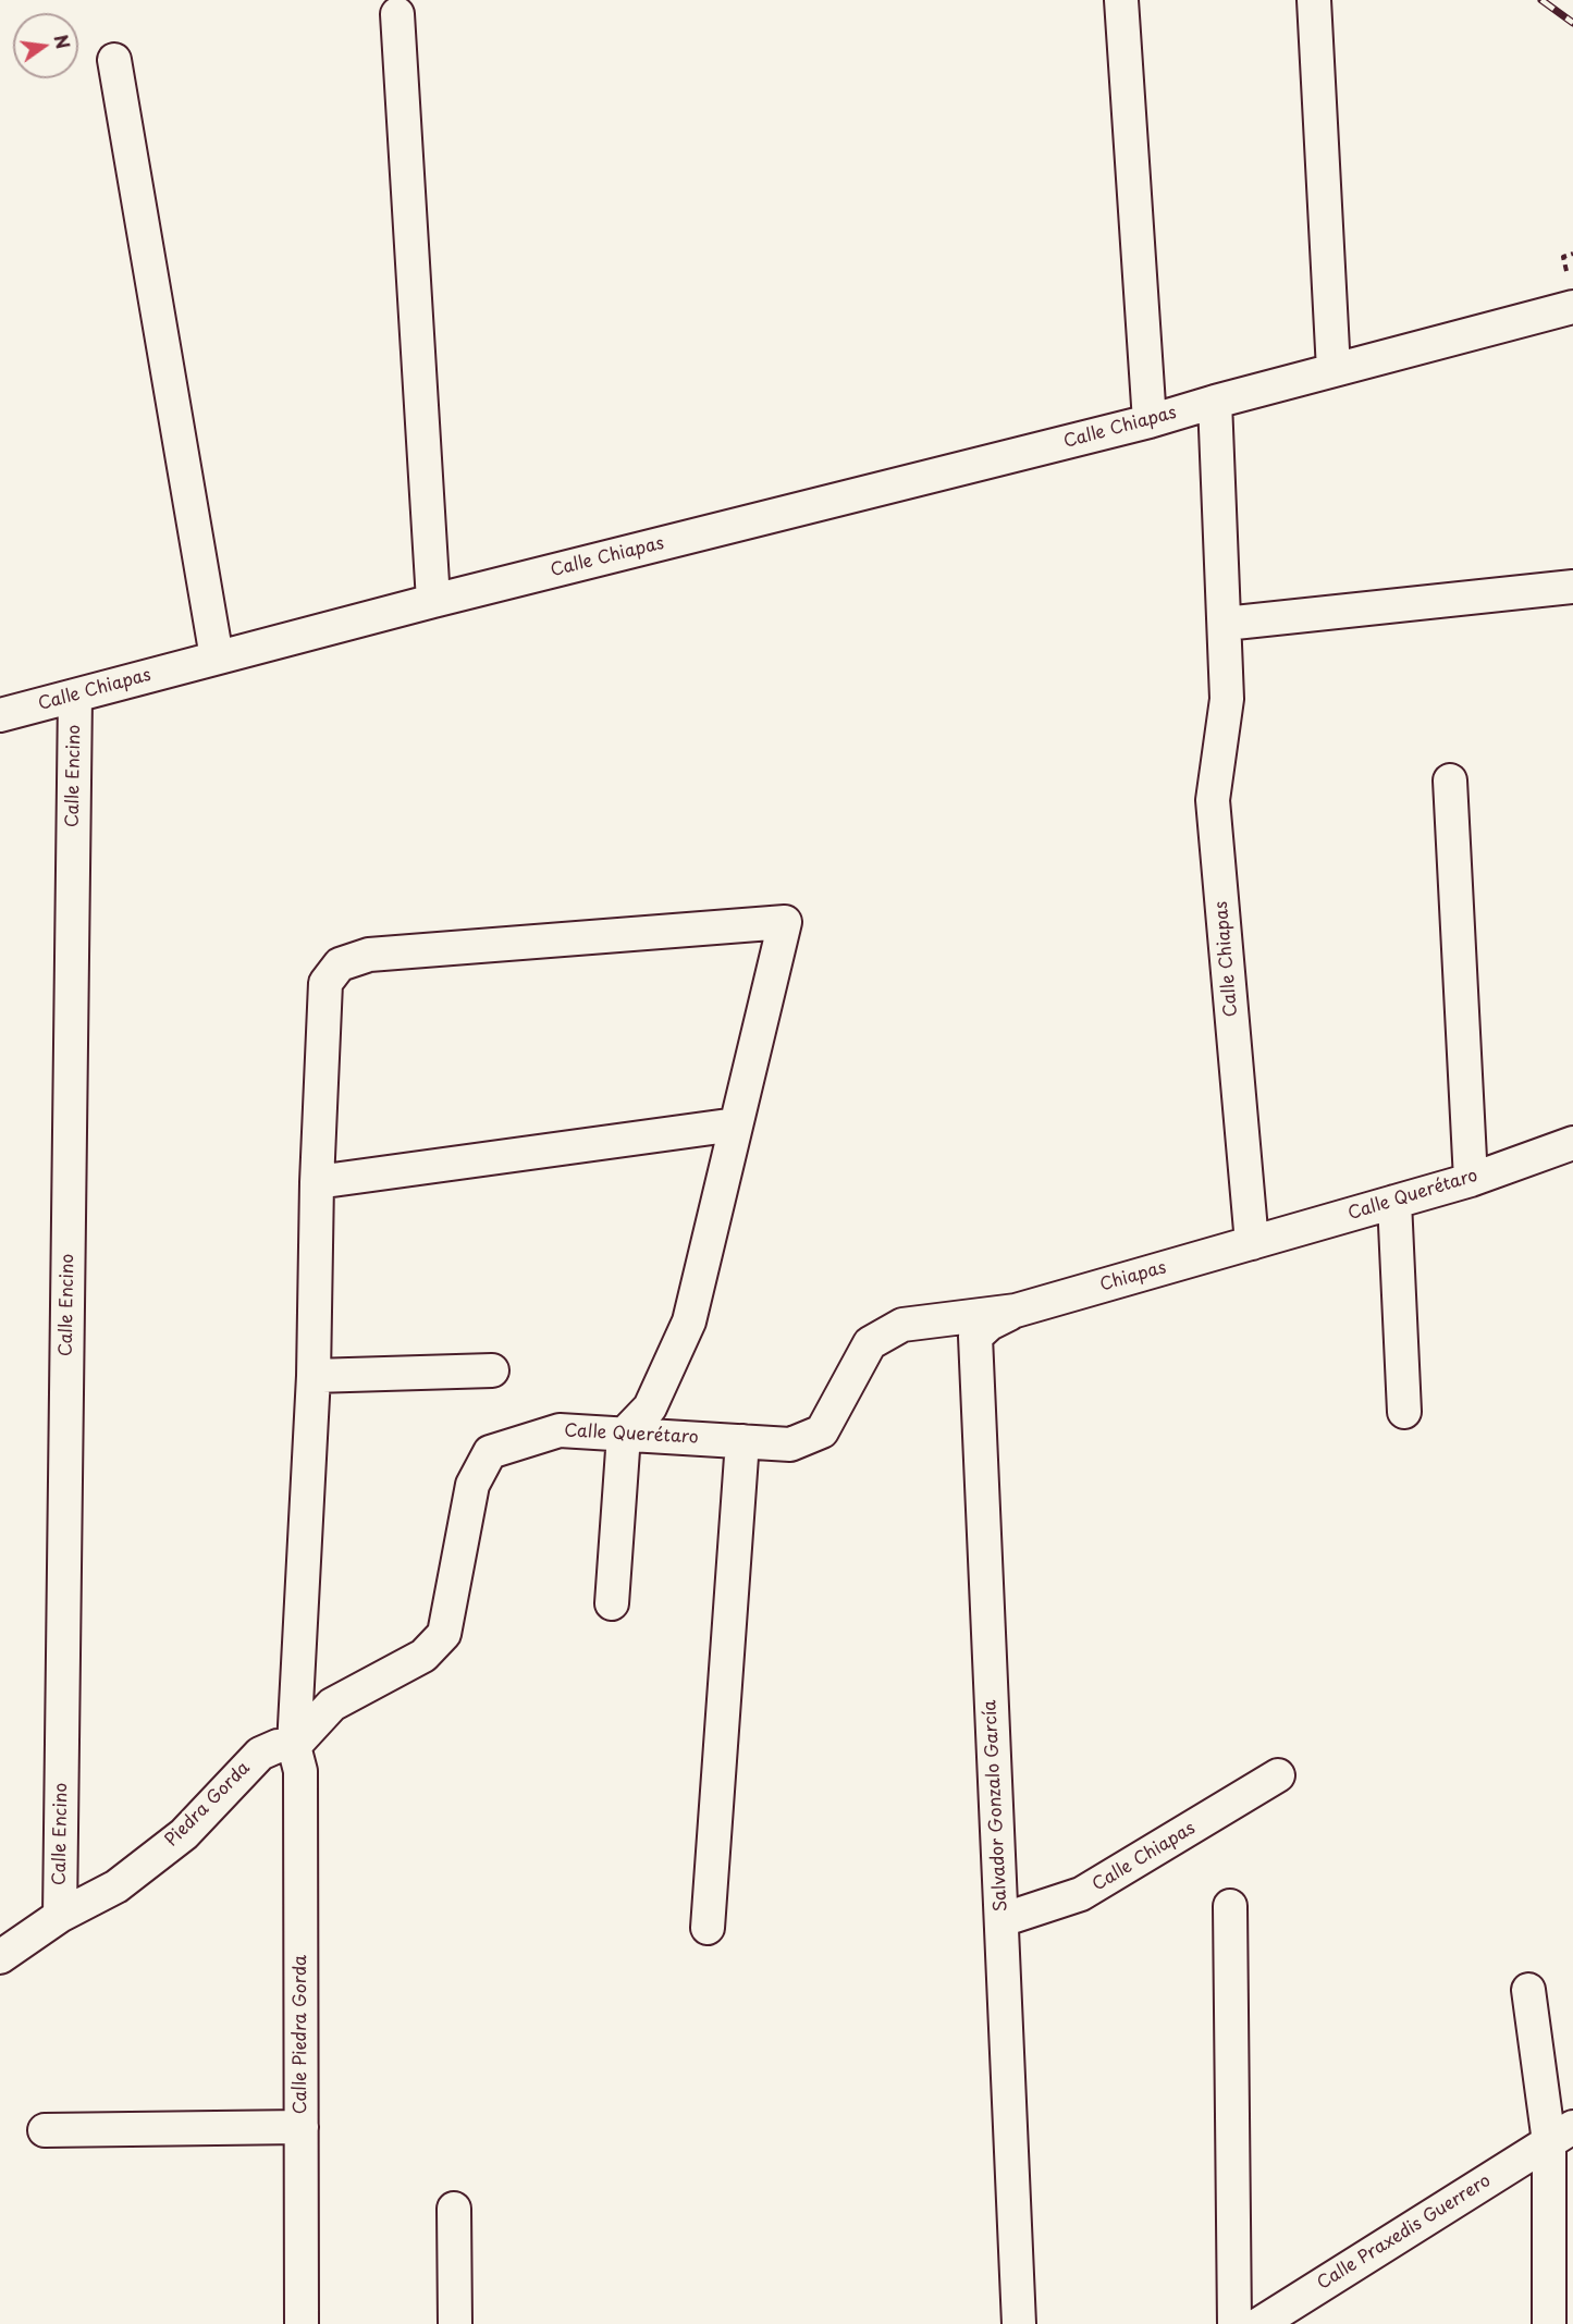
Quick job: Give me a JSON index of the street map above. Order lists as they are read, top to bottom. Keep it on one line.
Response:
{"streets":{"street":["Calle Chiapas","Calle Encino","Calle Querétaro","Chiapas","Piedra Gorda","Salvador Gonzalo García","Calle Piedra Gorda","Calle Praxedis Guerrero"]},"crossings":[["Calle Chiapas","Calle Encino"],["Calle Chiapas","Calle Querétaro"],["Calle Chiapas","Chiapas"],["Calle Chiapas","Salvador Gonzalo García"],["Calle Encino","Piedra Gorda"],["Calle Querétaro","Chiapas"],["Calle Querétaro","Piedra Gorda"],["Calle Querétaro","Salvador Gonzalo García"],["Calle Querétaro","Calle Piedra Gorda"],["Chiapas","Salvador Gonzalo García"],["Piedra Gorda","Calle Piedra Gorda"]],"north":"right"}
